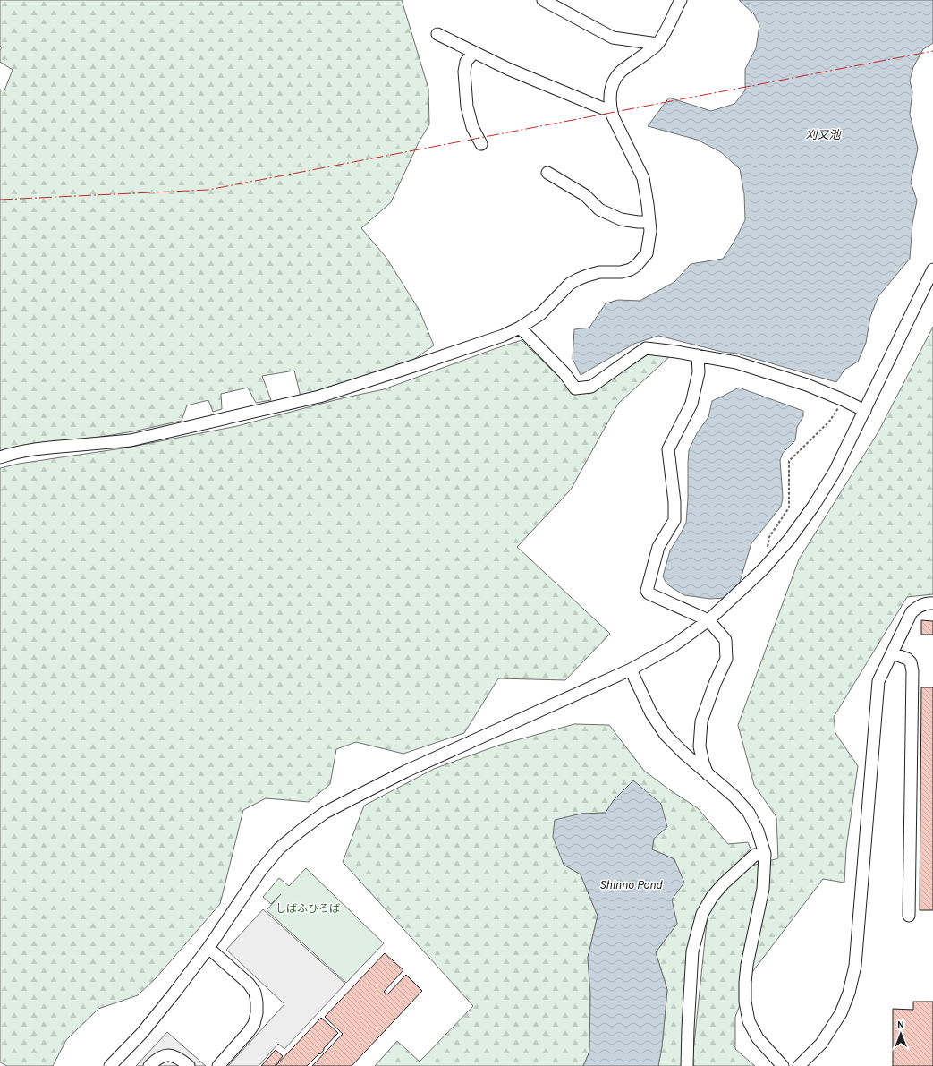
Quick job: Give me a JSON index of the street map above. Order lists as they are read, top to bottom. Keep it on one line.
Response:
{"water":["刈又池","Shinno Pond"],"parks":["しばふひろば"],"north":"top"}
